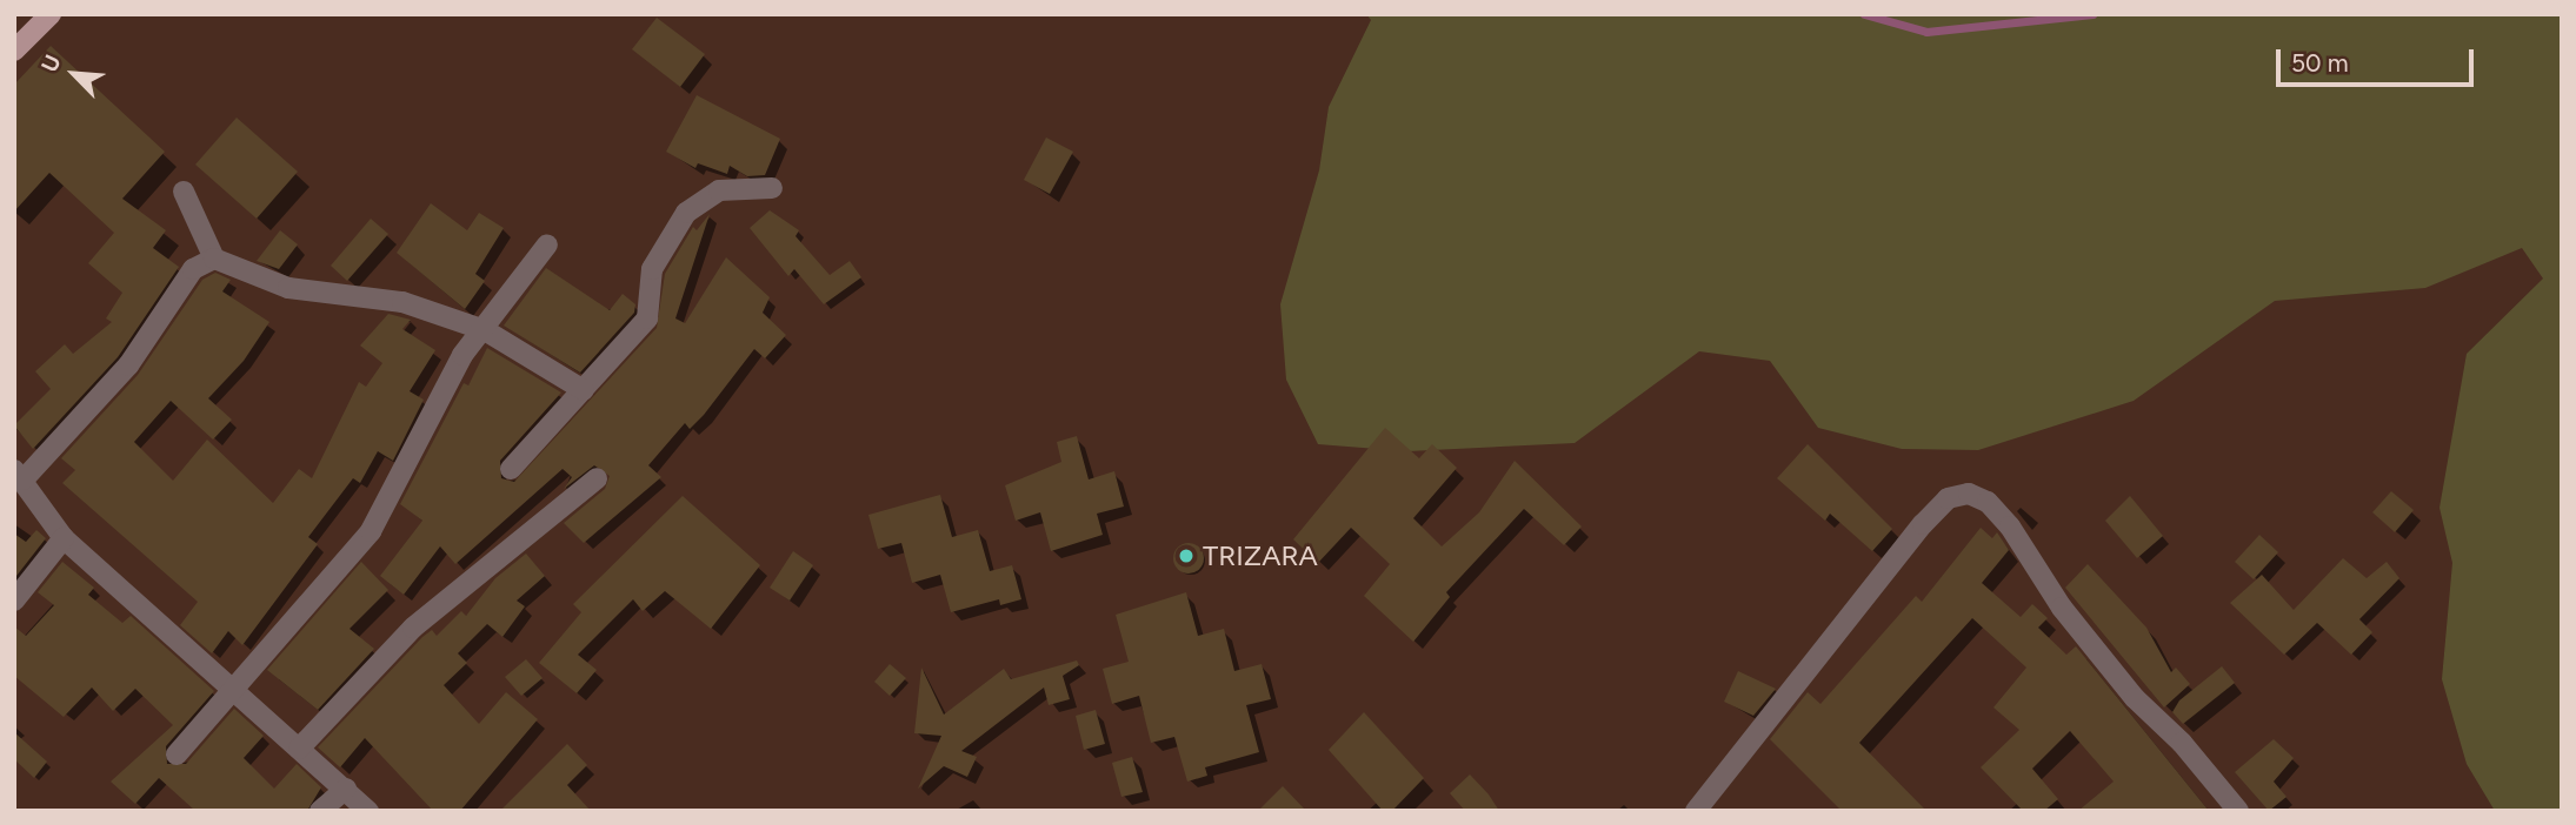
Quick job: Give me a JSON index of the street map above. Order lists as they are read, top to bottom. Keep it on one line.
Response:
{"places":["TRIZARA"],"scale_bar":"50 m","north":"top left"}
